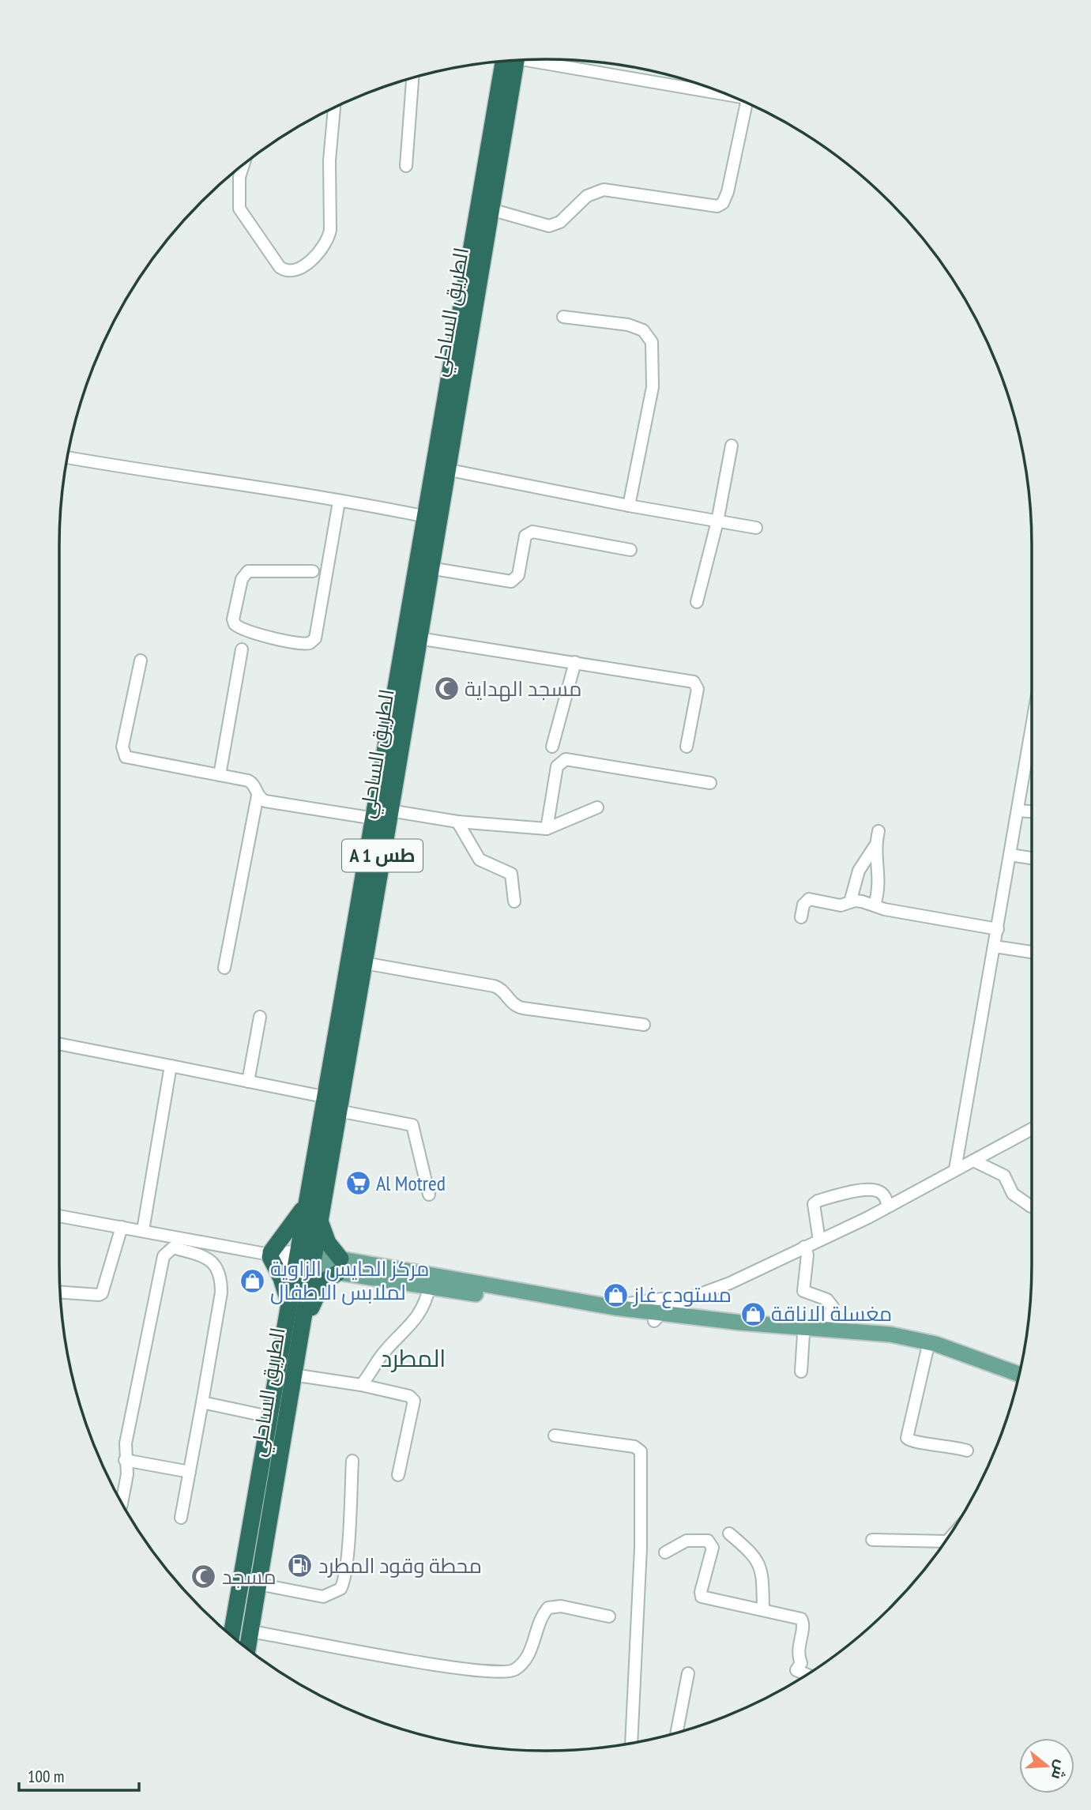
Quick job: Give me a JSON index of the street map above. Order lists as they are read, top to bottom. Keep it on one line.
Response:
{"streets":{"highway":["الطريق الساحلي","A 1 طس"]},"districts":["المطرد"],"places":{"mosque":["مسجد الهداية","مسجد"],"supermarket":["Al Motred"],"shop":["مركز الحايس الزاوية لملابس الاطفال","مستودع غاز","مغسلة الاناقة"],"fuel station":["محطة وقود المطرد"]},"scale_bar":"100 m","north":"right"}
